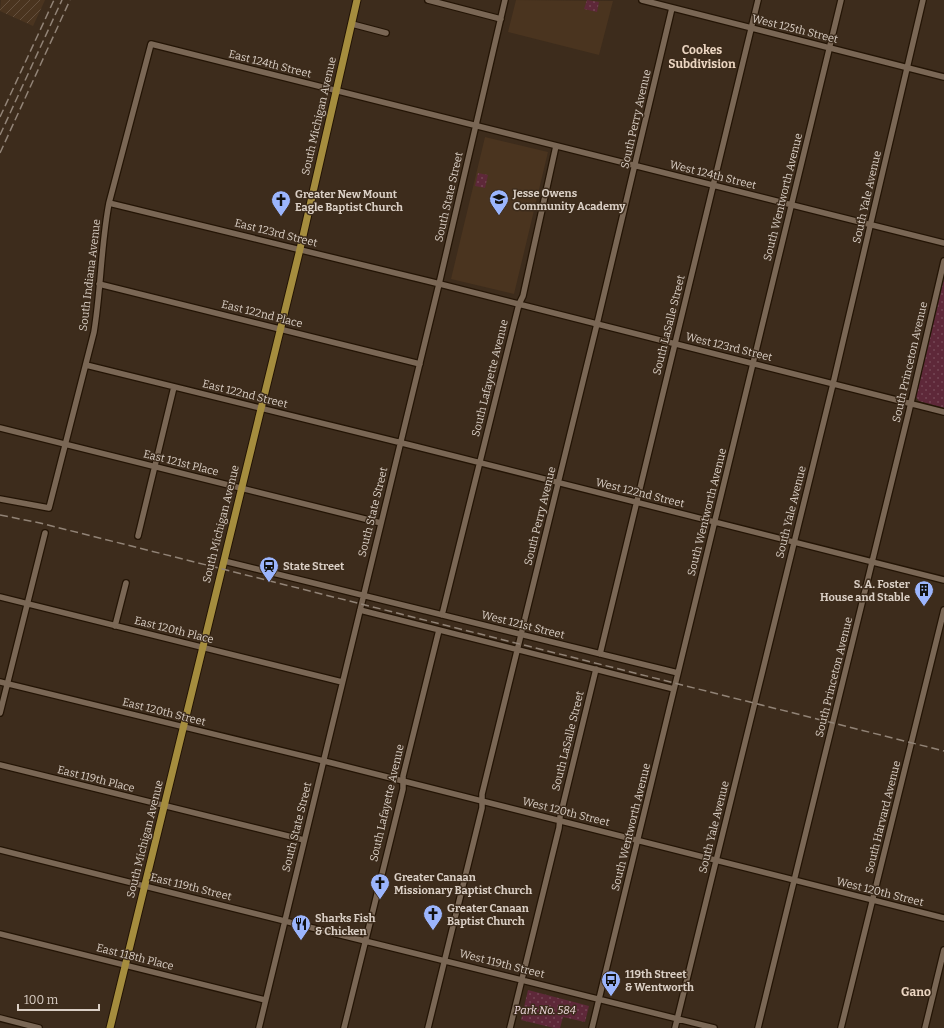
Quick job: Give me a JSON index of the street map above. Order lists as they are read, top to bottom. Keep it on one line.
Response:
{"streets":{"main road":["South Michigan Avenue"],"street":["West 125th Street","East 124th Street","South Perry Avenue","West 124th Street","South State Street","South Wentworth Avenue","South Yale Avenue","East 123rd Street","South Indiana Avenue","East 122nd Place","South LaSalle Street","West 123rd Street","South Princeton Avenue","South Lafayette Avenue","East 122nd Street","East 121st Place","West 122nd Street","West 121st Street","East 120th Place","East 120th Street","East 119th Place","West 120th Street","South Harvard Avenue","East 119th Street","East 118th Place","West 119th Street"]},"crossings":[["West 125th Street","South Perry Avenue"],["West 125th Street","South Wentworth Avenue"],["West 125th Street","South Yale Avenue"],["West 125th Street","South LaSalle Street"],["East 124th Street","South Michigan Avenue"],["East 124th Street","West 124th Street"],["East 124th Street","South State Street"],["East 124th Street","South Indiana Avenue"],["South Michigan Avenue","East 123rd Street"],["South Michigan Avenue","East 122nd Place"],["South Michigan Avenue","East 122nd Street"],["South Michigan Avenue","East 121st Place"],["South Michigan Avenue","West 121st Street"],["South Michigan Avenue","East 120th Place"],["South Michigan Avenue","East 120th Street"],["South Michigan Avenue","East 119th Place"],["South Michigan Avenue","East 119th Street"],["South Michigan Avenue","East 118th Place"],["South Perry Avenue","West 124th Street"],["South Perry Avenue","West 123rd Street"],["South Perry Avenue","West 122nd Street"],["South Perry Avenue","West 121st Street"],["South Perry Avenue","West 120th Street"],["South Perry Avenue","West 119th Street"],["West 124th Street","South State Street"],["West 124th Street","South Wentworth Avenue"],["West 124th Street","South Yale Avenue"],["West 124th Street","South LaSalle Street"],["West 124th Street","South Lafayette Avenue"],["South State Street","East 123rd Street"],["South State Street","East 122nd Place"],["South State Street","West 123rd Street"],["South State Street","East 122nd Street"],["South State Street","East 121st Place"],["South State Street","West 122nd Street"],["South State Street","West 121st Street"],["South State Street","East 120th Place"],["South State Street","East 120th Street"],["South State Street","East 119th Place"],["South State Street","West 120th Street"],["South State Street","East 119th Street"],["South State Street","East 118th Place"],["South State Street","West 119th Street"],["South Wentworth Avenue","West 123rd Street"],["South Wentworth Avenue","West 122nd Street"],["South Wentworth Avenue","West 121st Street"],["South Wentworth Avenue","West 120th Street"],["South Wentworth Avenue","West 119th Street"],["South Yale Avenue","West 123rd Street"],["South Yale Avenue","West 122nd Street"],["South Yale Avenue","West 120th Street"],["South Yale Avenue","West 119th Street"],["East 123rd Street","South Indiana Avenue"],["East 123rd Street","West 123rd Street"],["South Indiana Avenue","East 122nd Place"],["South Indiana Avenue","East 122nd Street"],["South Indiana Avenue","East 121st Place"],["South LaSalle Street","West 123rd Street"],["South LaSalle Street","West 122nd Street"],["South LaSalle Street","West 121st Street"],["South LaSalle Street","West 120th Street"],["South LaSalle Street","West 119th Street"],["West 123rd Street","South Princeton Avenue"],["West 123rd Street","South Lafayette Avenue"],["South Princeton Avenue","West 122nd Street"],["South Princeton Avenue","West 120th Street"],["South Lafayette Avenue","West 122nd Street"],["South Lafayette Avenue","West 121st Street"],["South Lafayette Avenue","West 120th Street"],["South Lafayette Avenue","West 119th Street"],["East 122nd Street","West 122nd Street"],["East 120th Street","West 120th Street"],["West 120th Street","South Harvard Avenue"],["East 119th Street","West 119th Street"]],"districts":["Cookes Subdivision","Gano"],"parks":["Park No. 584"],"places":{"school or university":["Jesse Owens Community Academy"],"church":["Greater New Mount Eagle Baptist Church","Greater Canaan Missionary Baptist Church","Greater Canaan Baptist Church"],"station":["State Street"],"building":["S. A. Foster House and Stable"],"restaurant":["Sharks Fish & Chicken"],"bus stop":["119th Street & Wentworth"]},"scale_bar":"100 m"}
